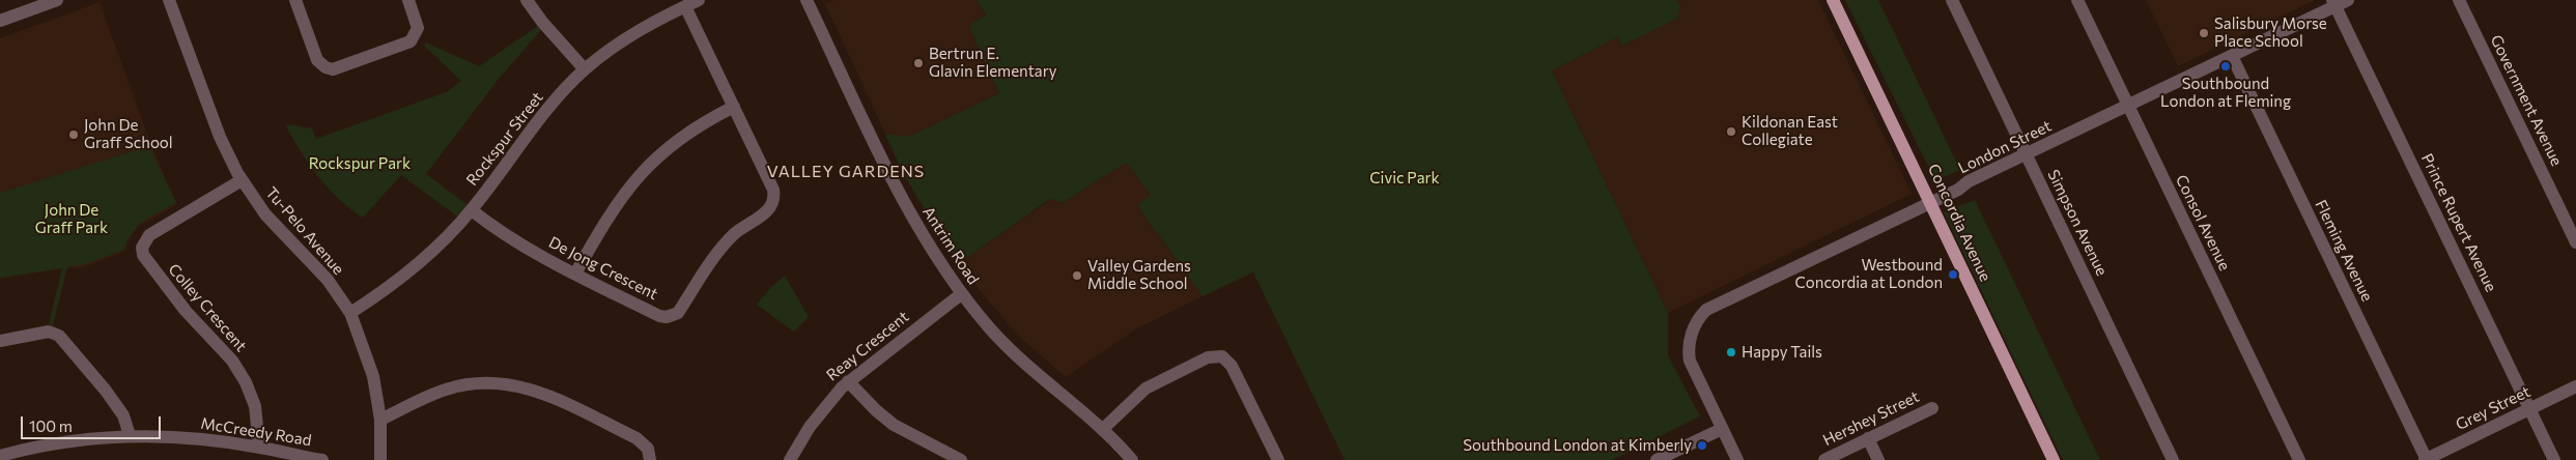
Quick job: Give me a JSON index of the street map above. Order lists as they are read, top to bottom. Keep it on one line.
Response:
{"streets":{"main road":["Concordia Avenue"],"street":["Government Avenue","Rockspur Street","London Street","Simpson Avenue","Consol Avenue","Prince Rupert Avenue","Tu-Pelo Avenue","Antrim Road","Fleming Avenue","De Jong Crescent","Colley Crescent","Reay Crescent","Grey Street","Hershey Street","McCreedy Road"]},"crossings":[["Rockspur Street","Tu-Pelo Avenue"],["Rockspur Street","De Jong Crescent"],["London Street","Concordia Avenue"],["London Street","Simpson Avenue"],["London Street","Consol Avenue"],["London Street","Prince Rupert Avenue"],["London Street","Fleming Avenue"],["Prince Rupert Avenue","Grey Street"],["Tu-Pelo Avenue","Colley Crescent"],["Antrim Road","Reay Crescent"],["Fleming Avenue","Grey Street"],["Colley Crescent","McCreedy Road"]],"districts":["VALLEY GARDENS"],"parks":["Rockspur Park","Civic Park","John De Graff Park"],"places":["Salisbury Morse Place School","Bertrun E. Glavin Elementary","Southbound London at Fleming","Kildonan East Collegiate","John De Graff School","Westbound Concordia at London","Valley Gardens Middle School","Happy Tails","Southbound London at Kimberly"],"scale_bar":"100 m"}
